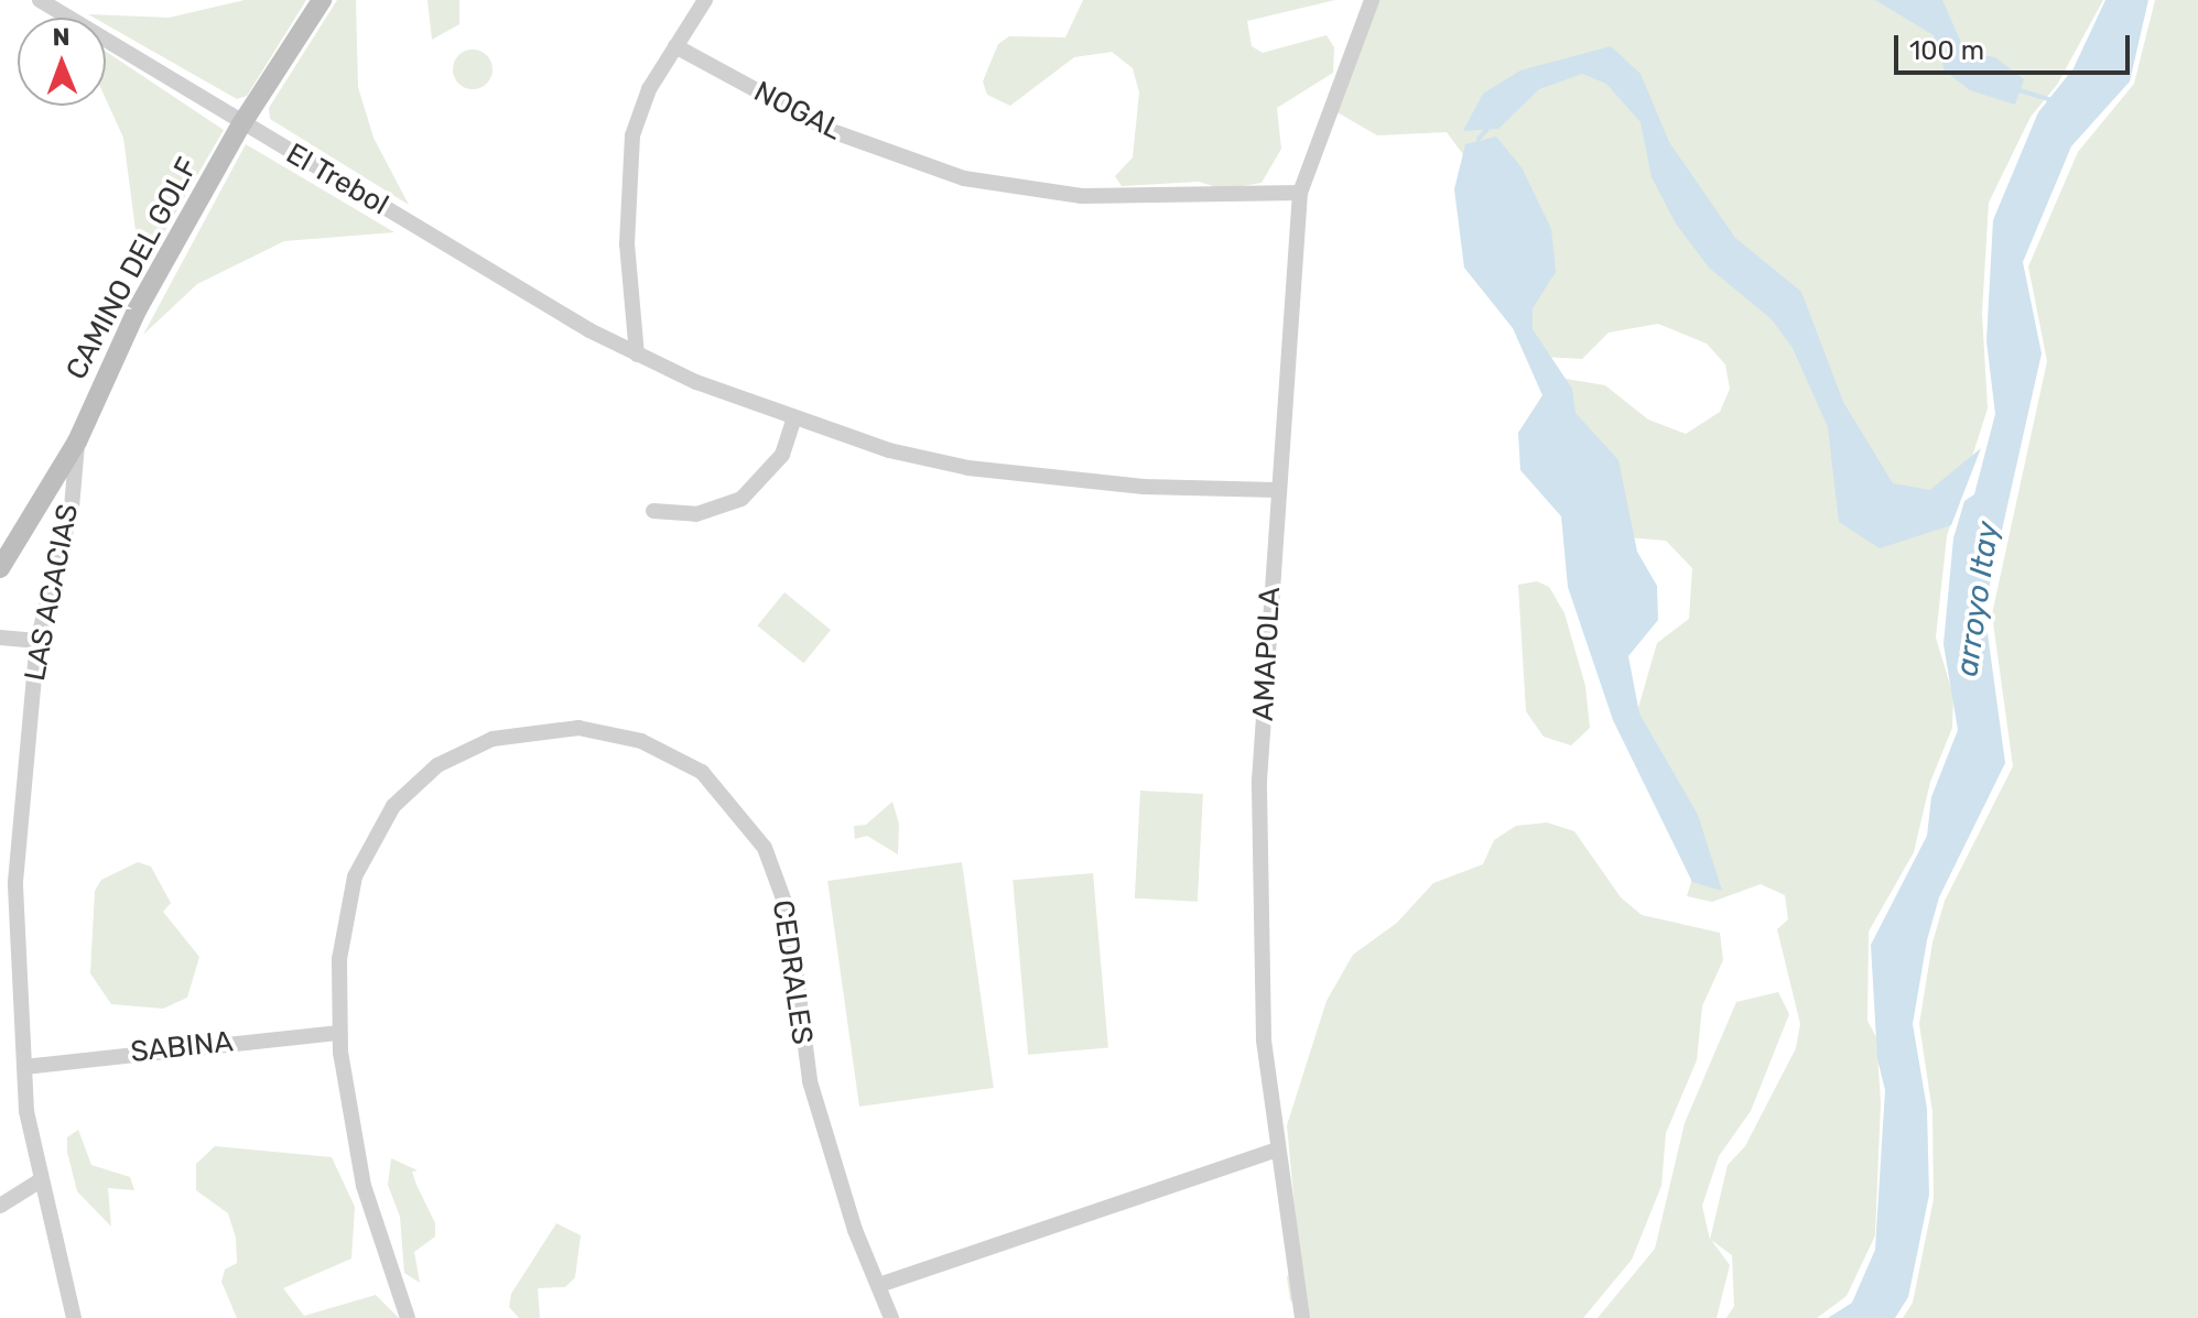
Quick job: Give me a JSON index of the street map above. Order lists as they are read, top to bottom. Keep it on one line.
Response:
{"streets":{"street":["NOGAL","El Trebol","CAMINO DEL GOLF","LAS ACACIAS","AMAPOLA","CEDRALES","SABINA"]},"crossings":[["NOGAL","AMAPOLA"],["El Trebol","CAMINO DEL GOLF"],["El Trebol","AMAPOLA"],["CAMINO DEL GOLF","LAS ACACIAS"],["LAS ACACIAS","SABINA"],["CEDRALES","SABINA"]],"water":["arroyo Itay"],"scale_bar":"100 m","north":"top"}
